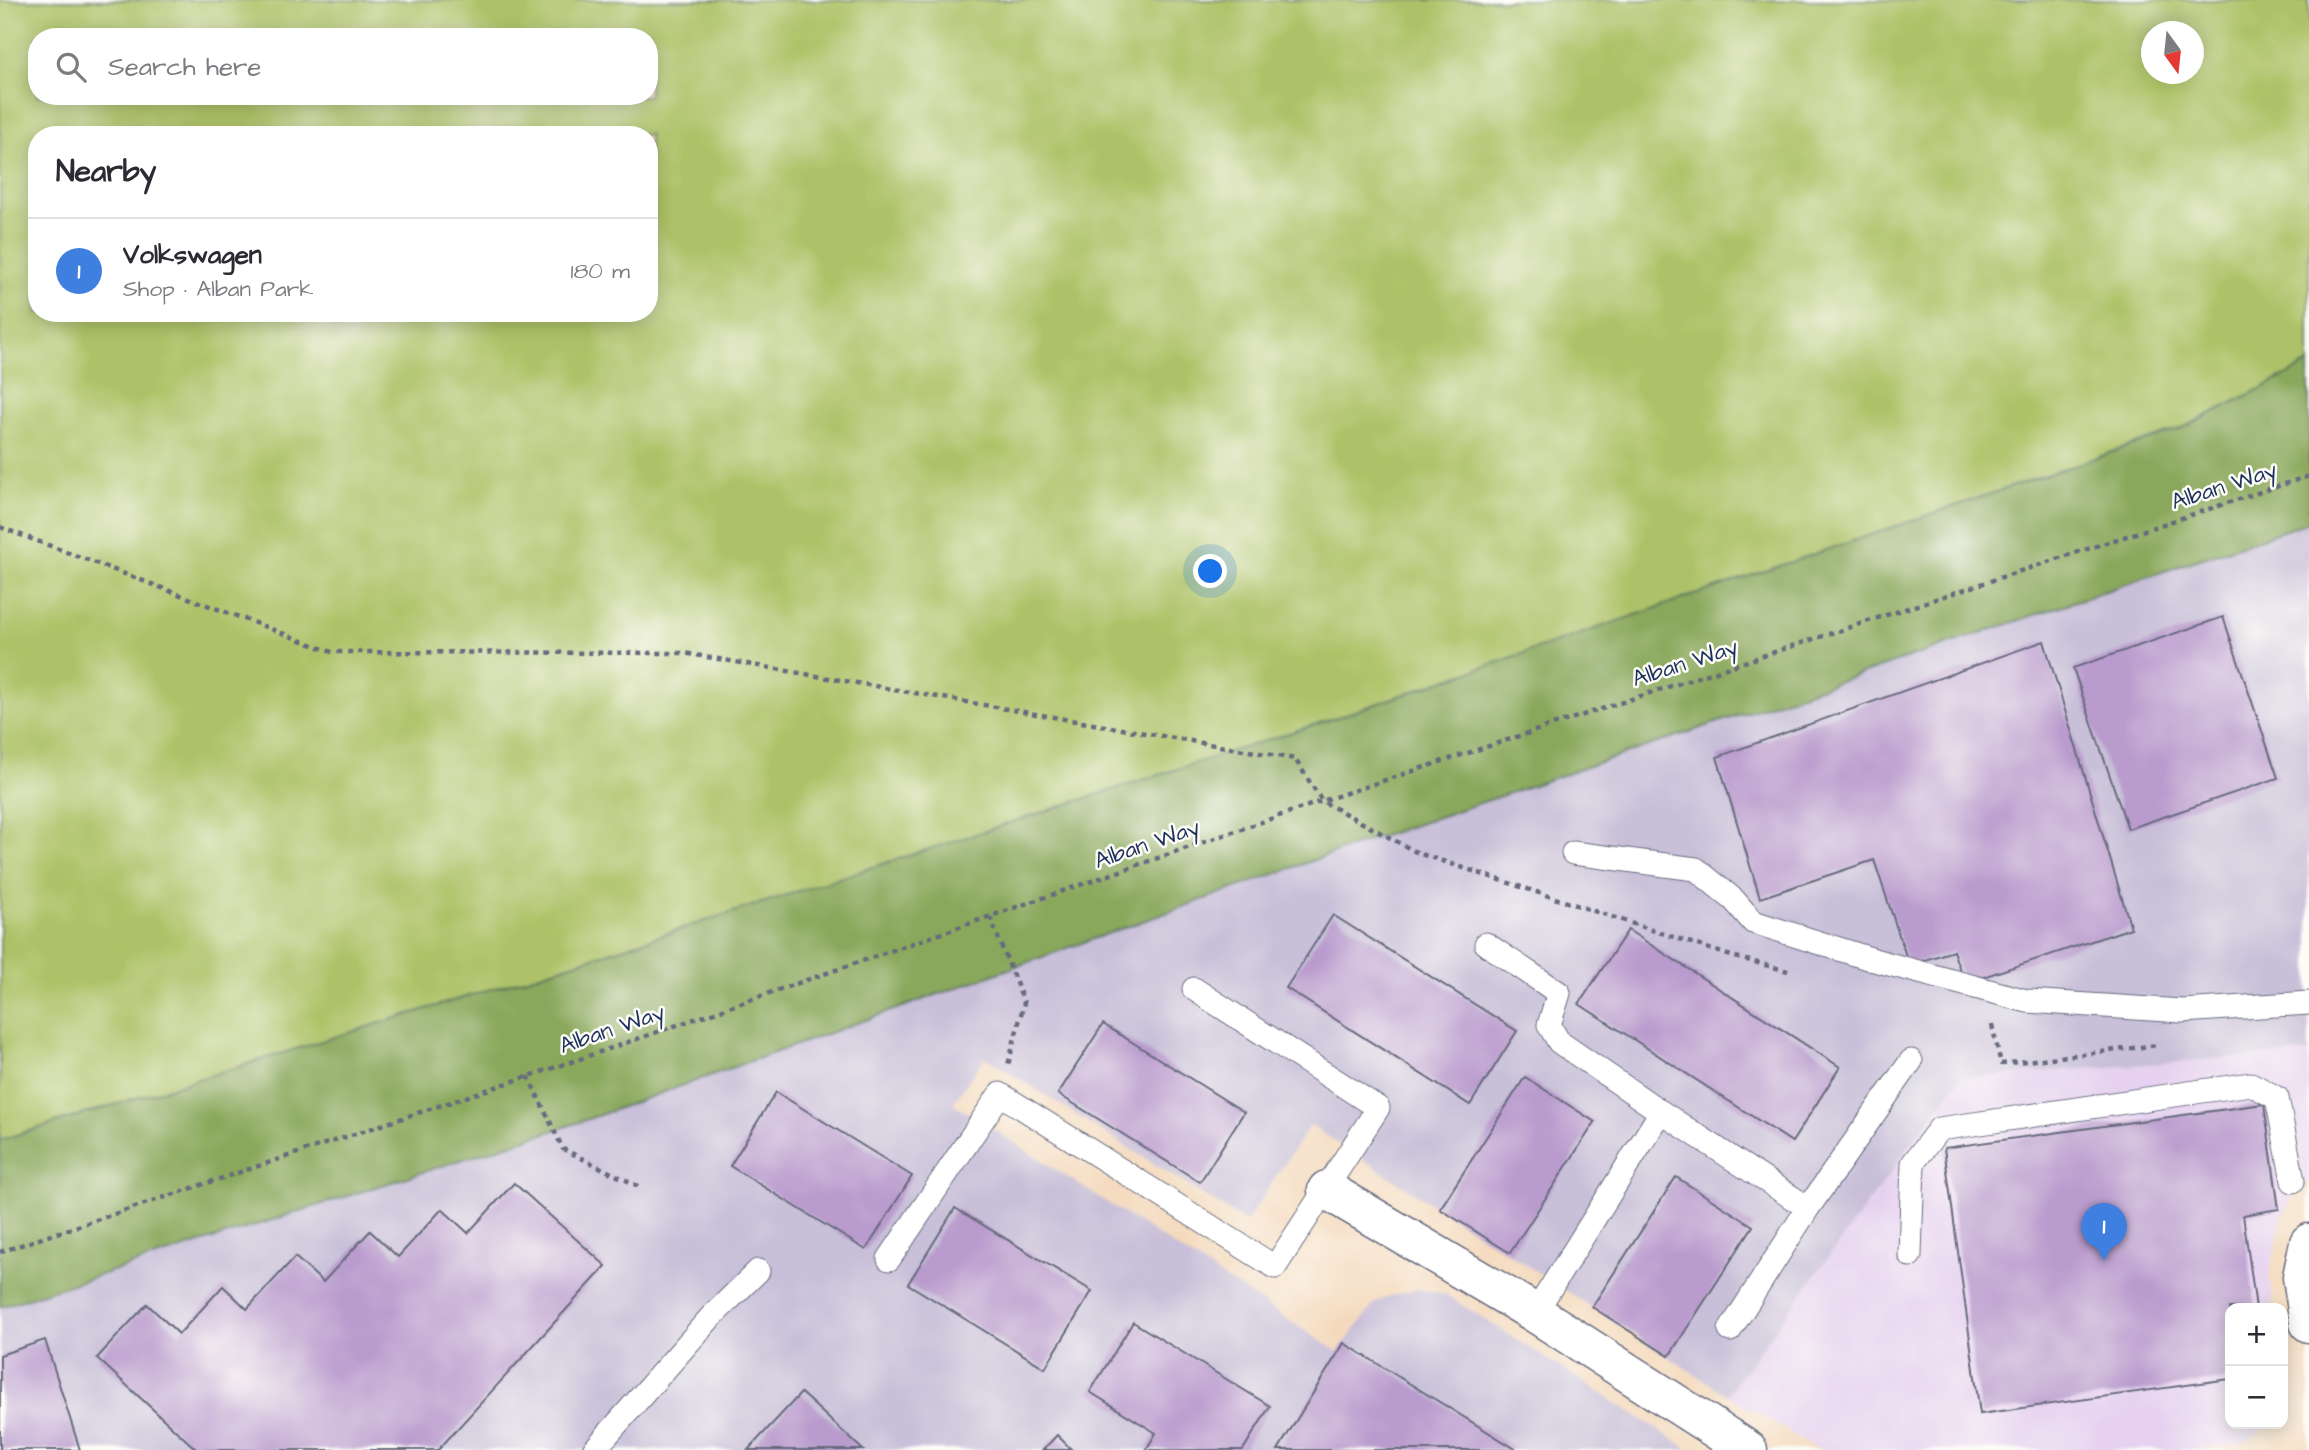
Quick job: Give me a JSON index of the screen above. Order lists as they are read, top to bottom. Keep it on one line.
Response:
{"streets":{"path":["Alban Way"]},"north":"bottom","page":{"search":"Search here","heading":"Nearby","list":[{"mark":"1","name":"Volkswagen","note":"Shop · Alban Park","value":"180 m"}],"pins":"1","map_buttons":["+","−"]}}
